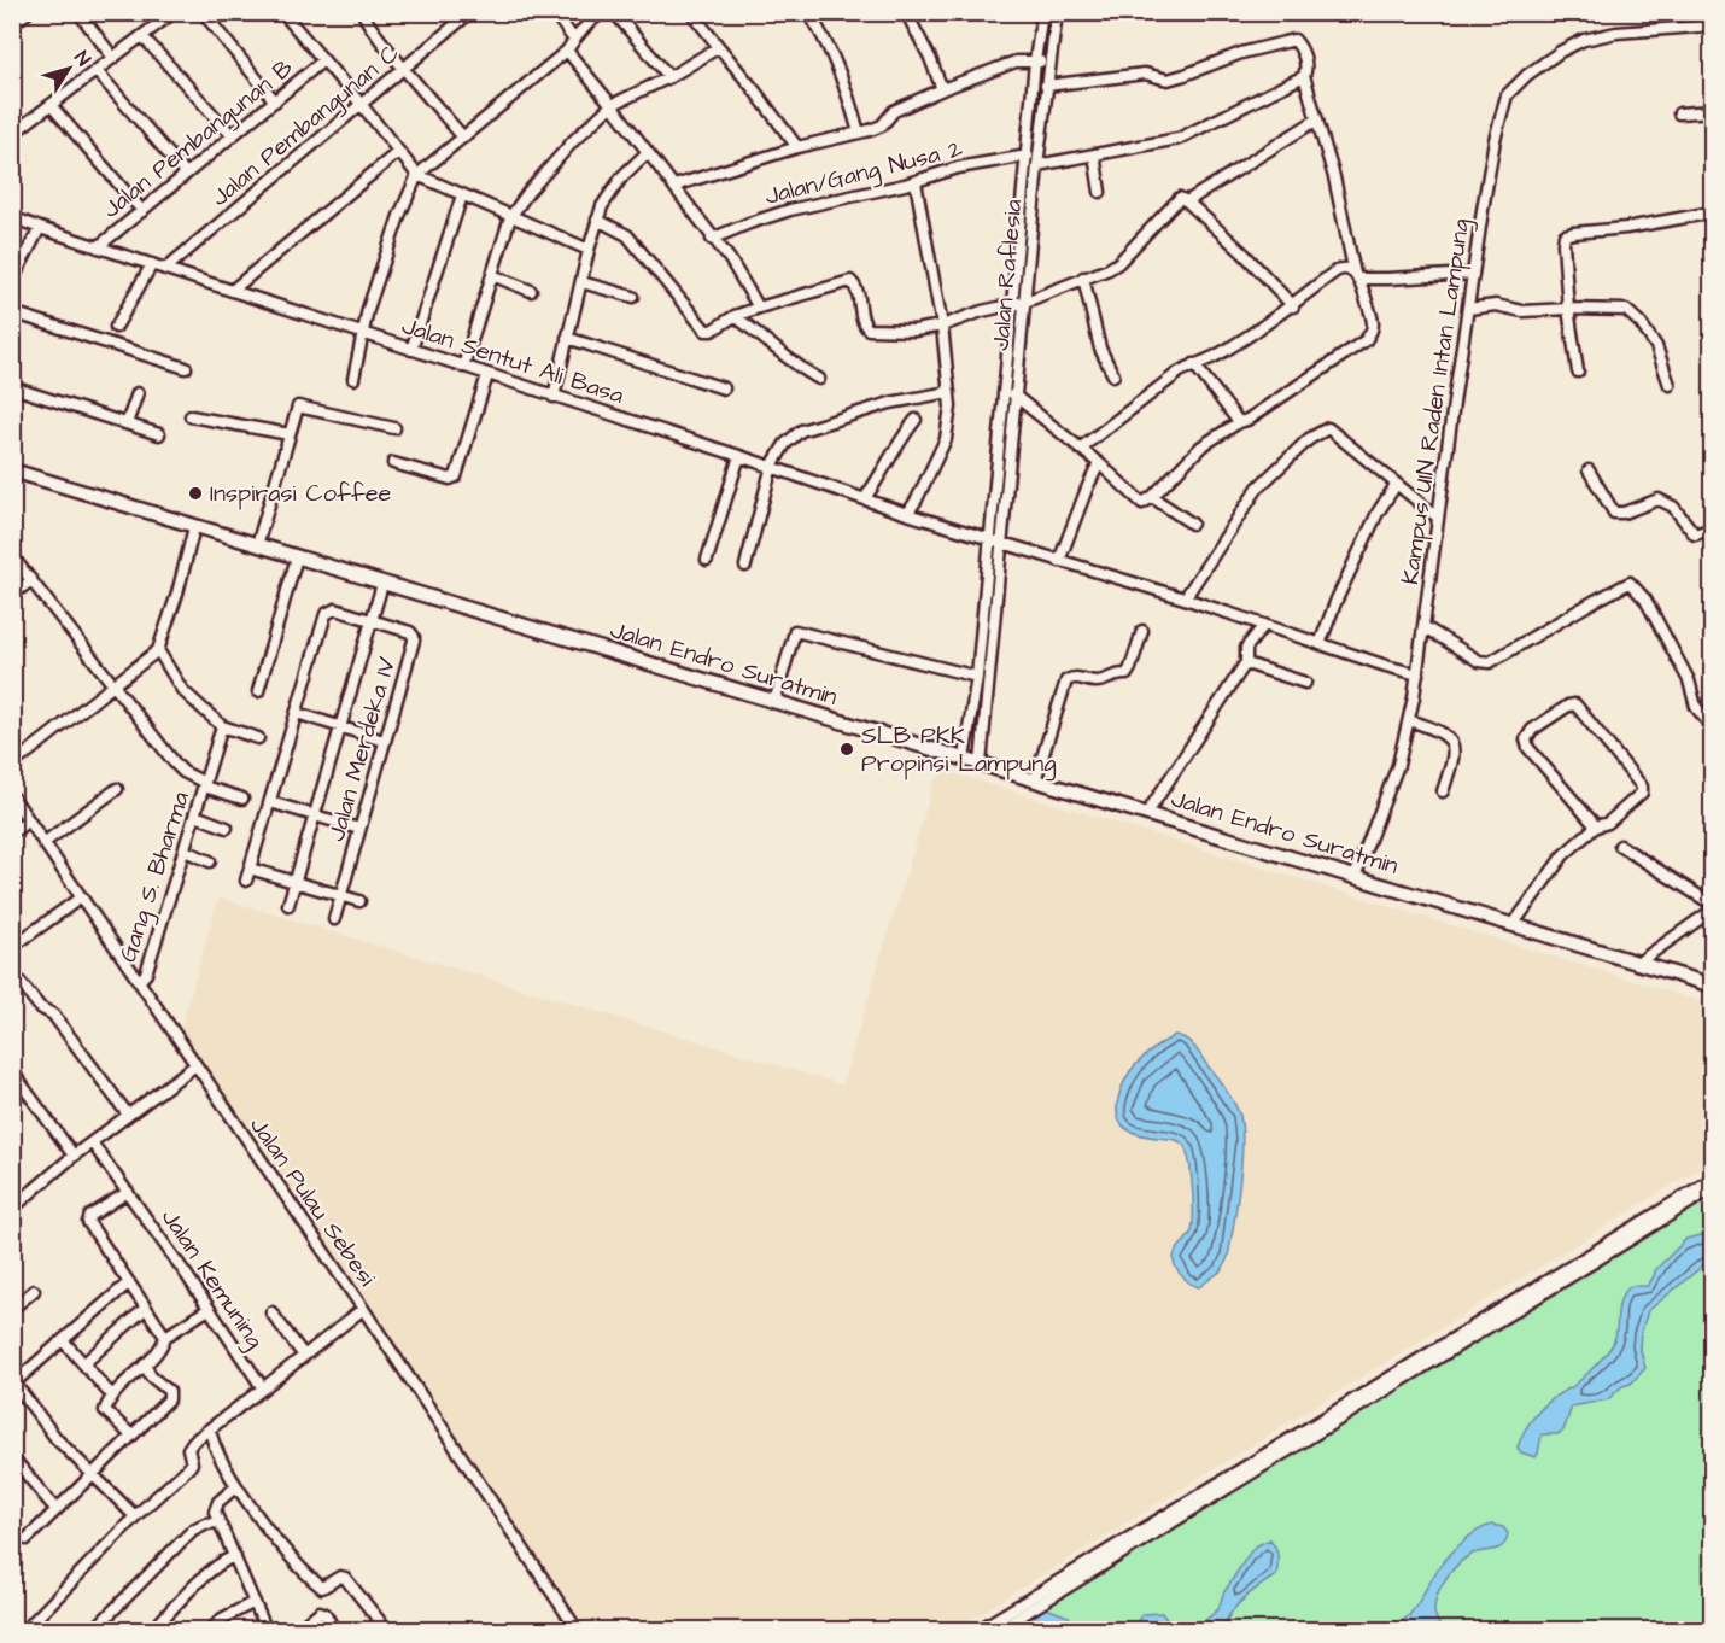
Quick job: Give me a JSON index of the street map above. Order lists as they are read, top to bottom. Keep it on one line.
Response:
{"streets":{"main road":["Jalan Endro Suratmin"],"street":["Jalan Pembangunan C","Jalan Pembangunan B","Jalan/Gang Nusa 2","Jalan Raflesia","Jalan Sentut Ali Basa","Kampus UIN Raden Intan Lampung","Jalan Merdeka IV","Gang S. Bharma","Jalan Pulau Sebesi","Jalan Kemuning"]},"crossings":[["Jalan Pembangunan C","Jalan Sentut Ali Basa"],["Jalan Pembangunan B","Jalan Sentut Ali Basa"],["Jalan/Gang Nusa 2","Jalan Raflesia"],["Jalan Raflesia","Jalan Sentut Ali Basa"],["Jalan Sentut Ali Basa","Kampus UIN Raden Intan Lampung"],["Kampus UIN Raden Intan Lampung","Jalan Endro Suratmin"],["Gang S. Bharma","Jalan Pulau Sebesi"]],"places":["Inspirasi Coffee","SLB PKK Propinsi Lampung"],"north":"top right"}
